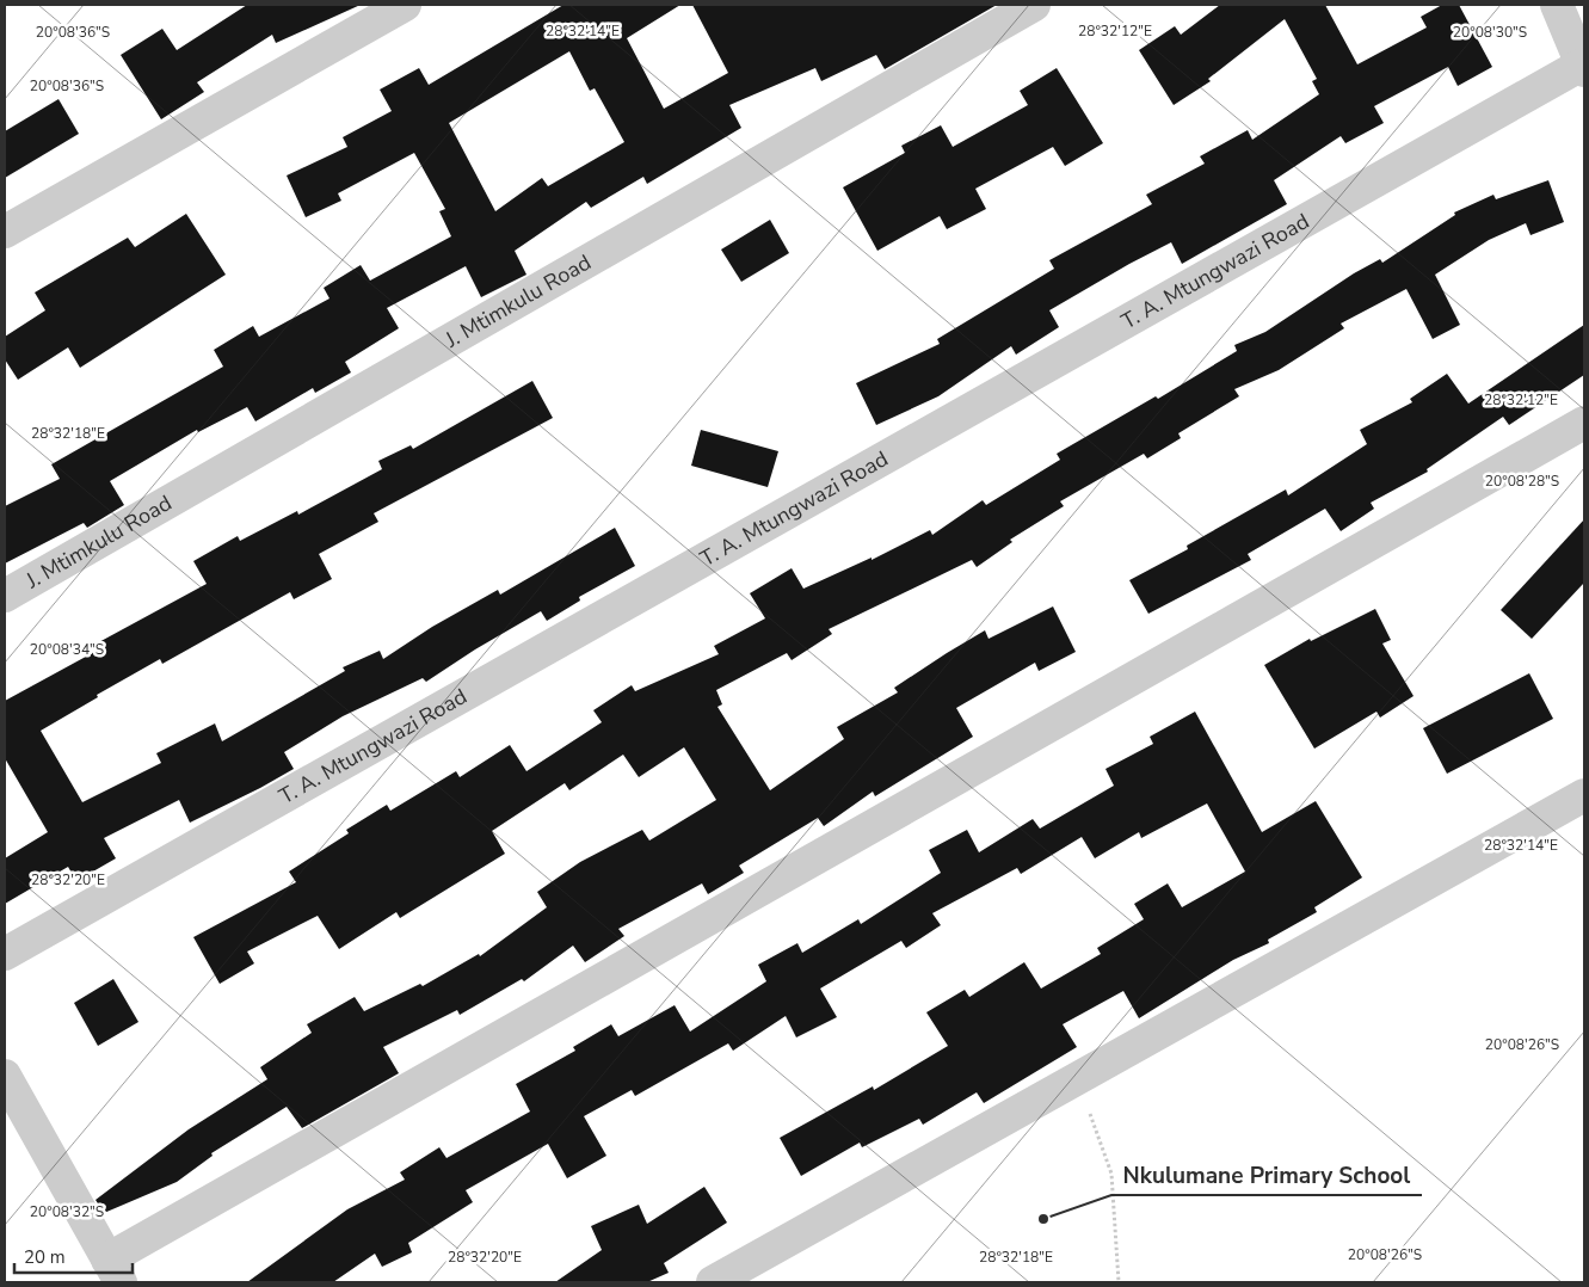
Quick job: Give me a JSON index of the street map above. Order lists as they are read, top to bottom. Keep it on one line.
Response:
{"streets":{"street":["T. A. Mtungwazi Road","J. Mtimkulu Road"]},"places":["Nkulumane Primary School"],"scale_bar":"20 m","coordinates":["28°32'14\"E","28°32'12\"E","20°08'36\"S","20°08'30\"S","28°32'18\"E","20°08'28\"S","20°08'34\"S","28°32'20\"E","20°08'26\"S","20°08'32\"S"]}
